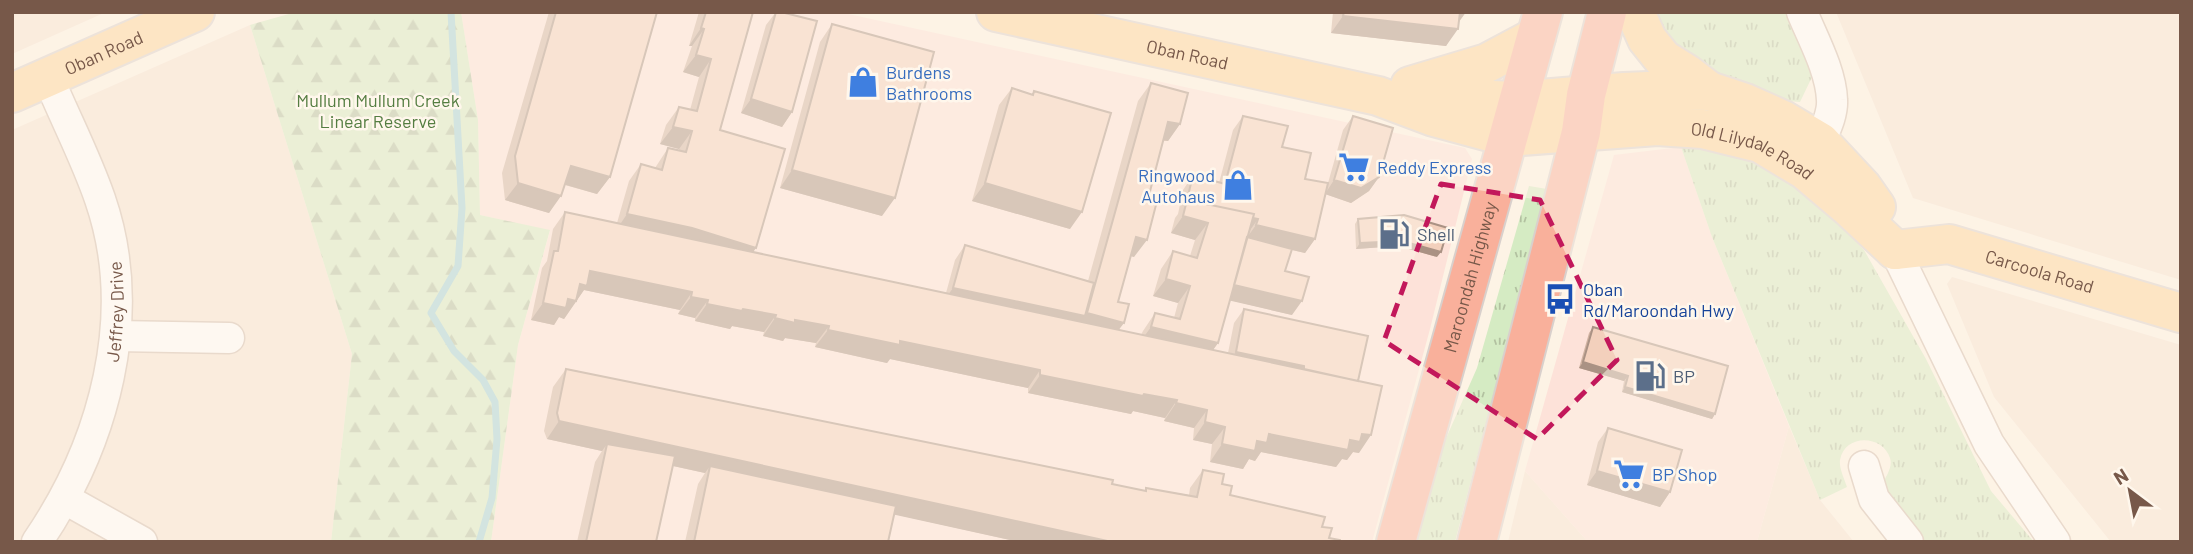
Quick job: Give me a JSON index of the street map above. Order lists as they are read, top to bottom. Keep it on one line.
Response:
{"streets":{"highway":["Maroondah Highway"],"main road":["Oban Road","Old Lilydale Road","Carcoola Road"],"street":["Jeffrey Drive"]},"crossings":[["Oban Road","Old Lilydale Road"],["Oban Road","Maroondah Highway"],["Oban Road","Jeffrey Drive"],["Old Lilydale Road","Carcoola Road"]],"parks":["Mullum Mullum Creek Linear Reserve"],"places":{"shop":["Burdens Bathrooms","Ringwood Autohaus"],"supermarket":["Reddy Express","BP Shop"],"fuel station":["Shell","BP"],"bus stop":["Oban Rd/Maroondah Hwy"]},"north":"top left"}
